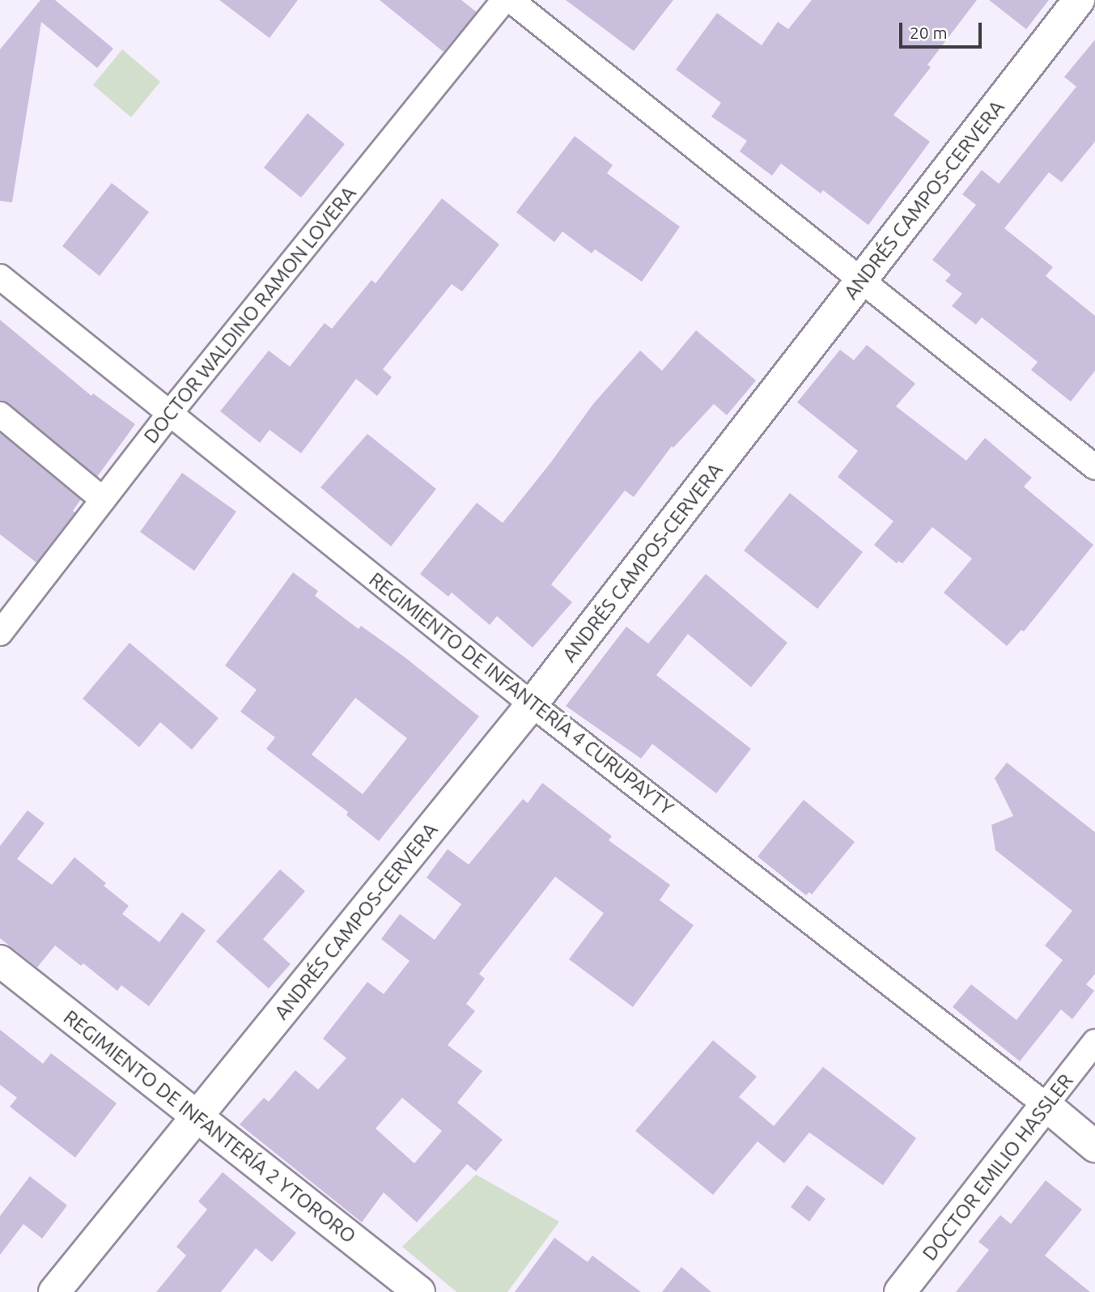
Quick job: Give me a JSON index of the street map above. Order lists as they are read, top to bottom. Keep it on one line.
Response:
{"streets":{"street":["ANDRÉS CAMPOS-CERVERA","DOCTOR WALDINO RAMON LOVERA","REGIMIENTO DE INFANTERÍA 4 CURUPAYTY","REGIMIENTO DE INFANTERÍA 2 YTORORO","DOCTOR EMILIO HASSLER"]},"crossings":[["ANDRÉS CAMPOS-CERVERA","REGIMIENTO DE INFANTERÍA 4 CURUPAYTY"],["ANDRÉS CAMPOS-CERVERA","REGIMIENTO DE INFANTERÍA 2 YTORORO"],["DOCTOR WALDINO RAMON LOVERA","REGIMIENTO DE INFANTERÍA 4 CURUPAYTY"],["REGIMIENTO DE INFANTERÍA 4 CURUPAYTY","DOCTOR EMILIO HASSLER"]],"scale_bar":"20 m"}
